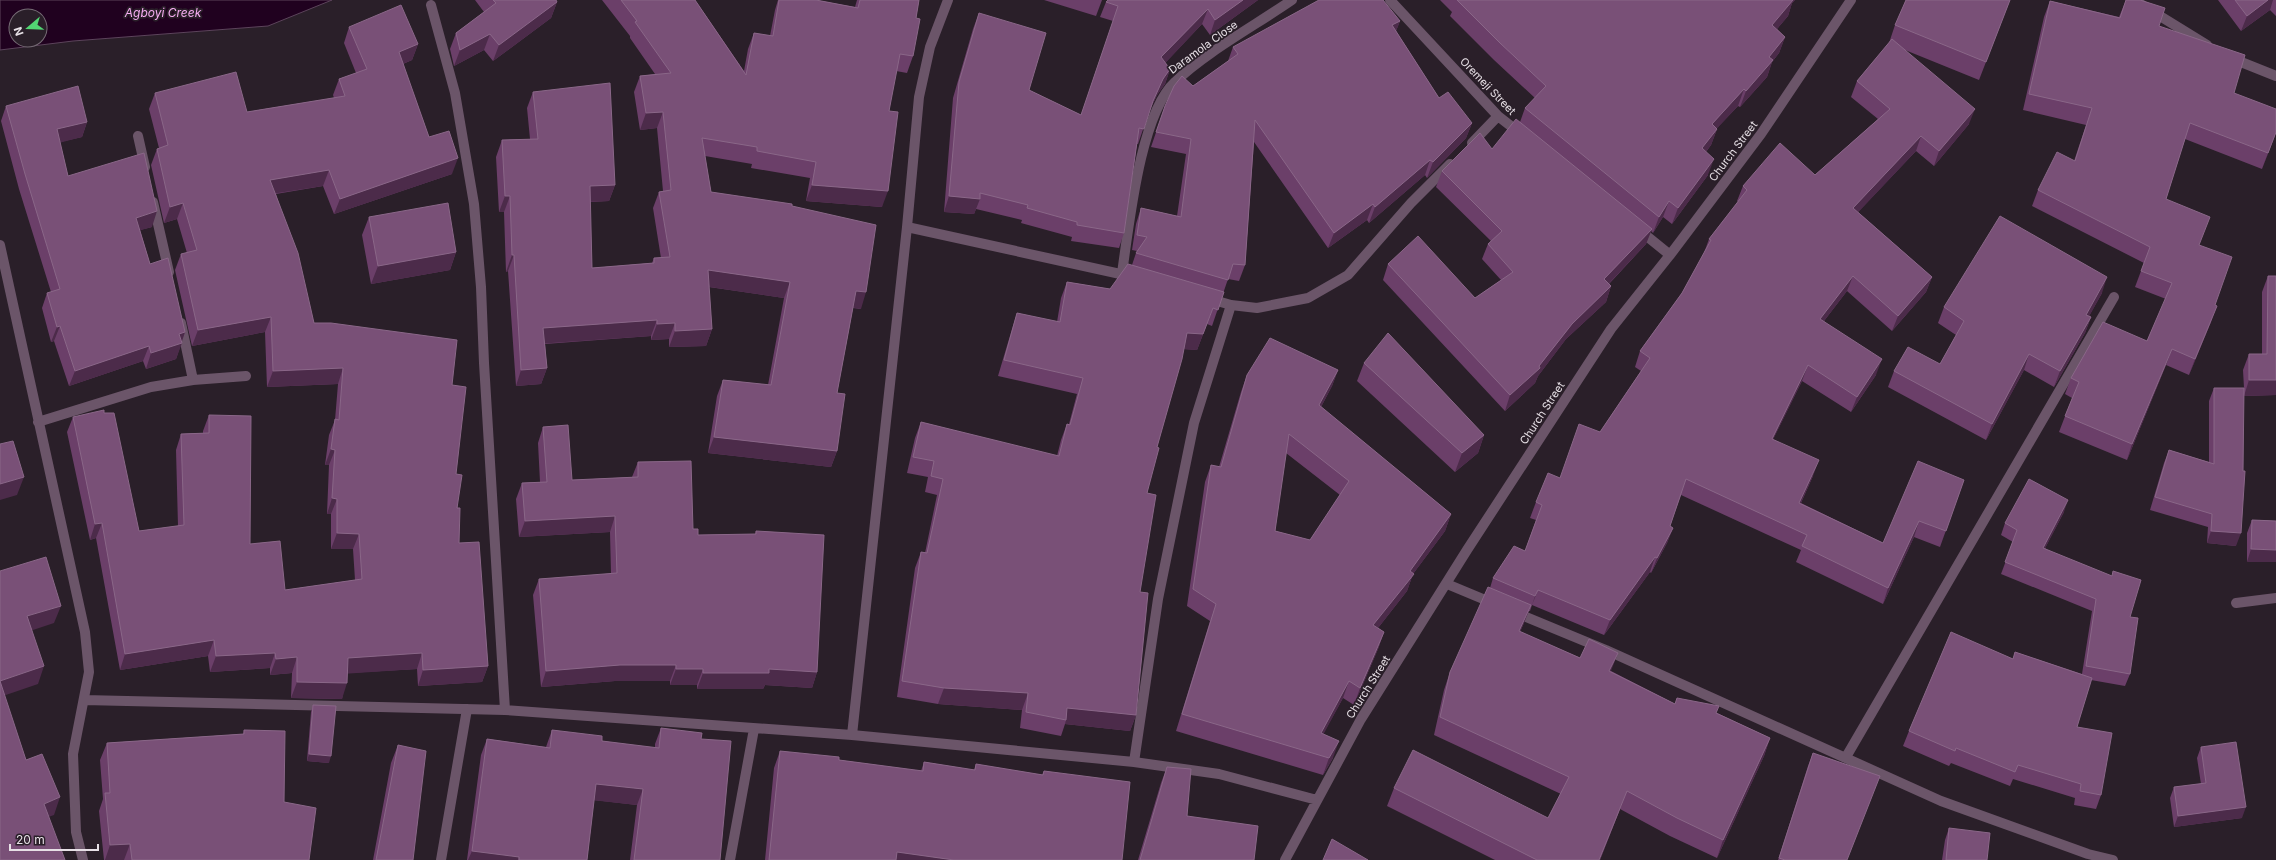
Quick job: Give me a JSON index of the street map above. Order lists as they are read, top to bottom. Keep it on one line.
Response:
{"streets":{"street":["Daramola Close","Oremeji Street","Church Street"]},"water":["Agboyi Creek"],"scale_bar":"20 m","north":"left"}
